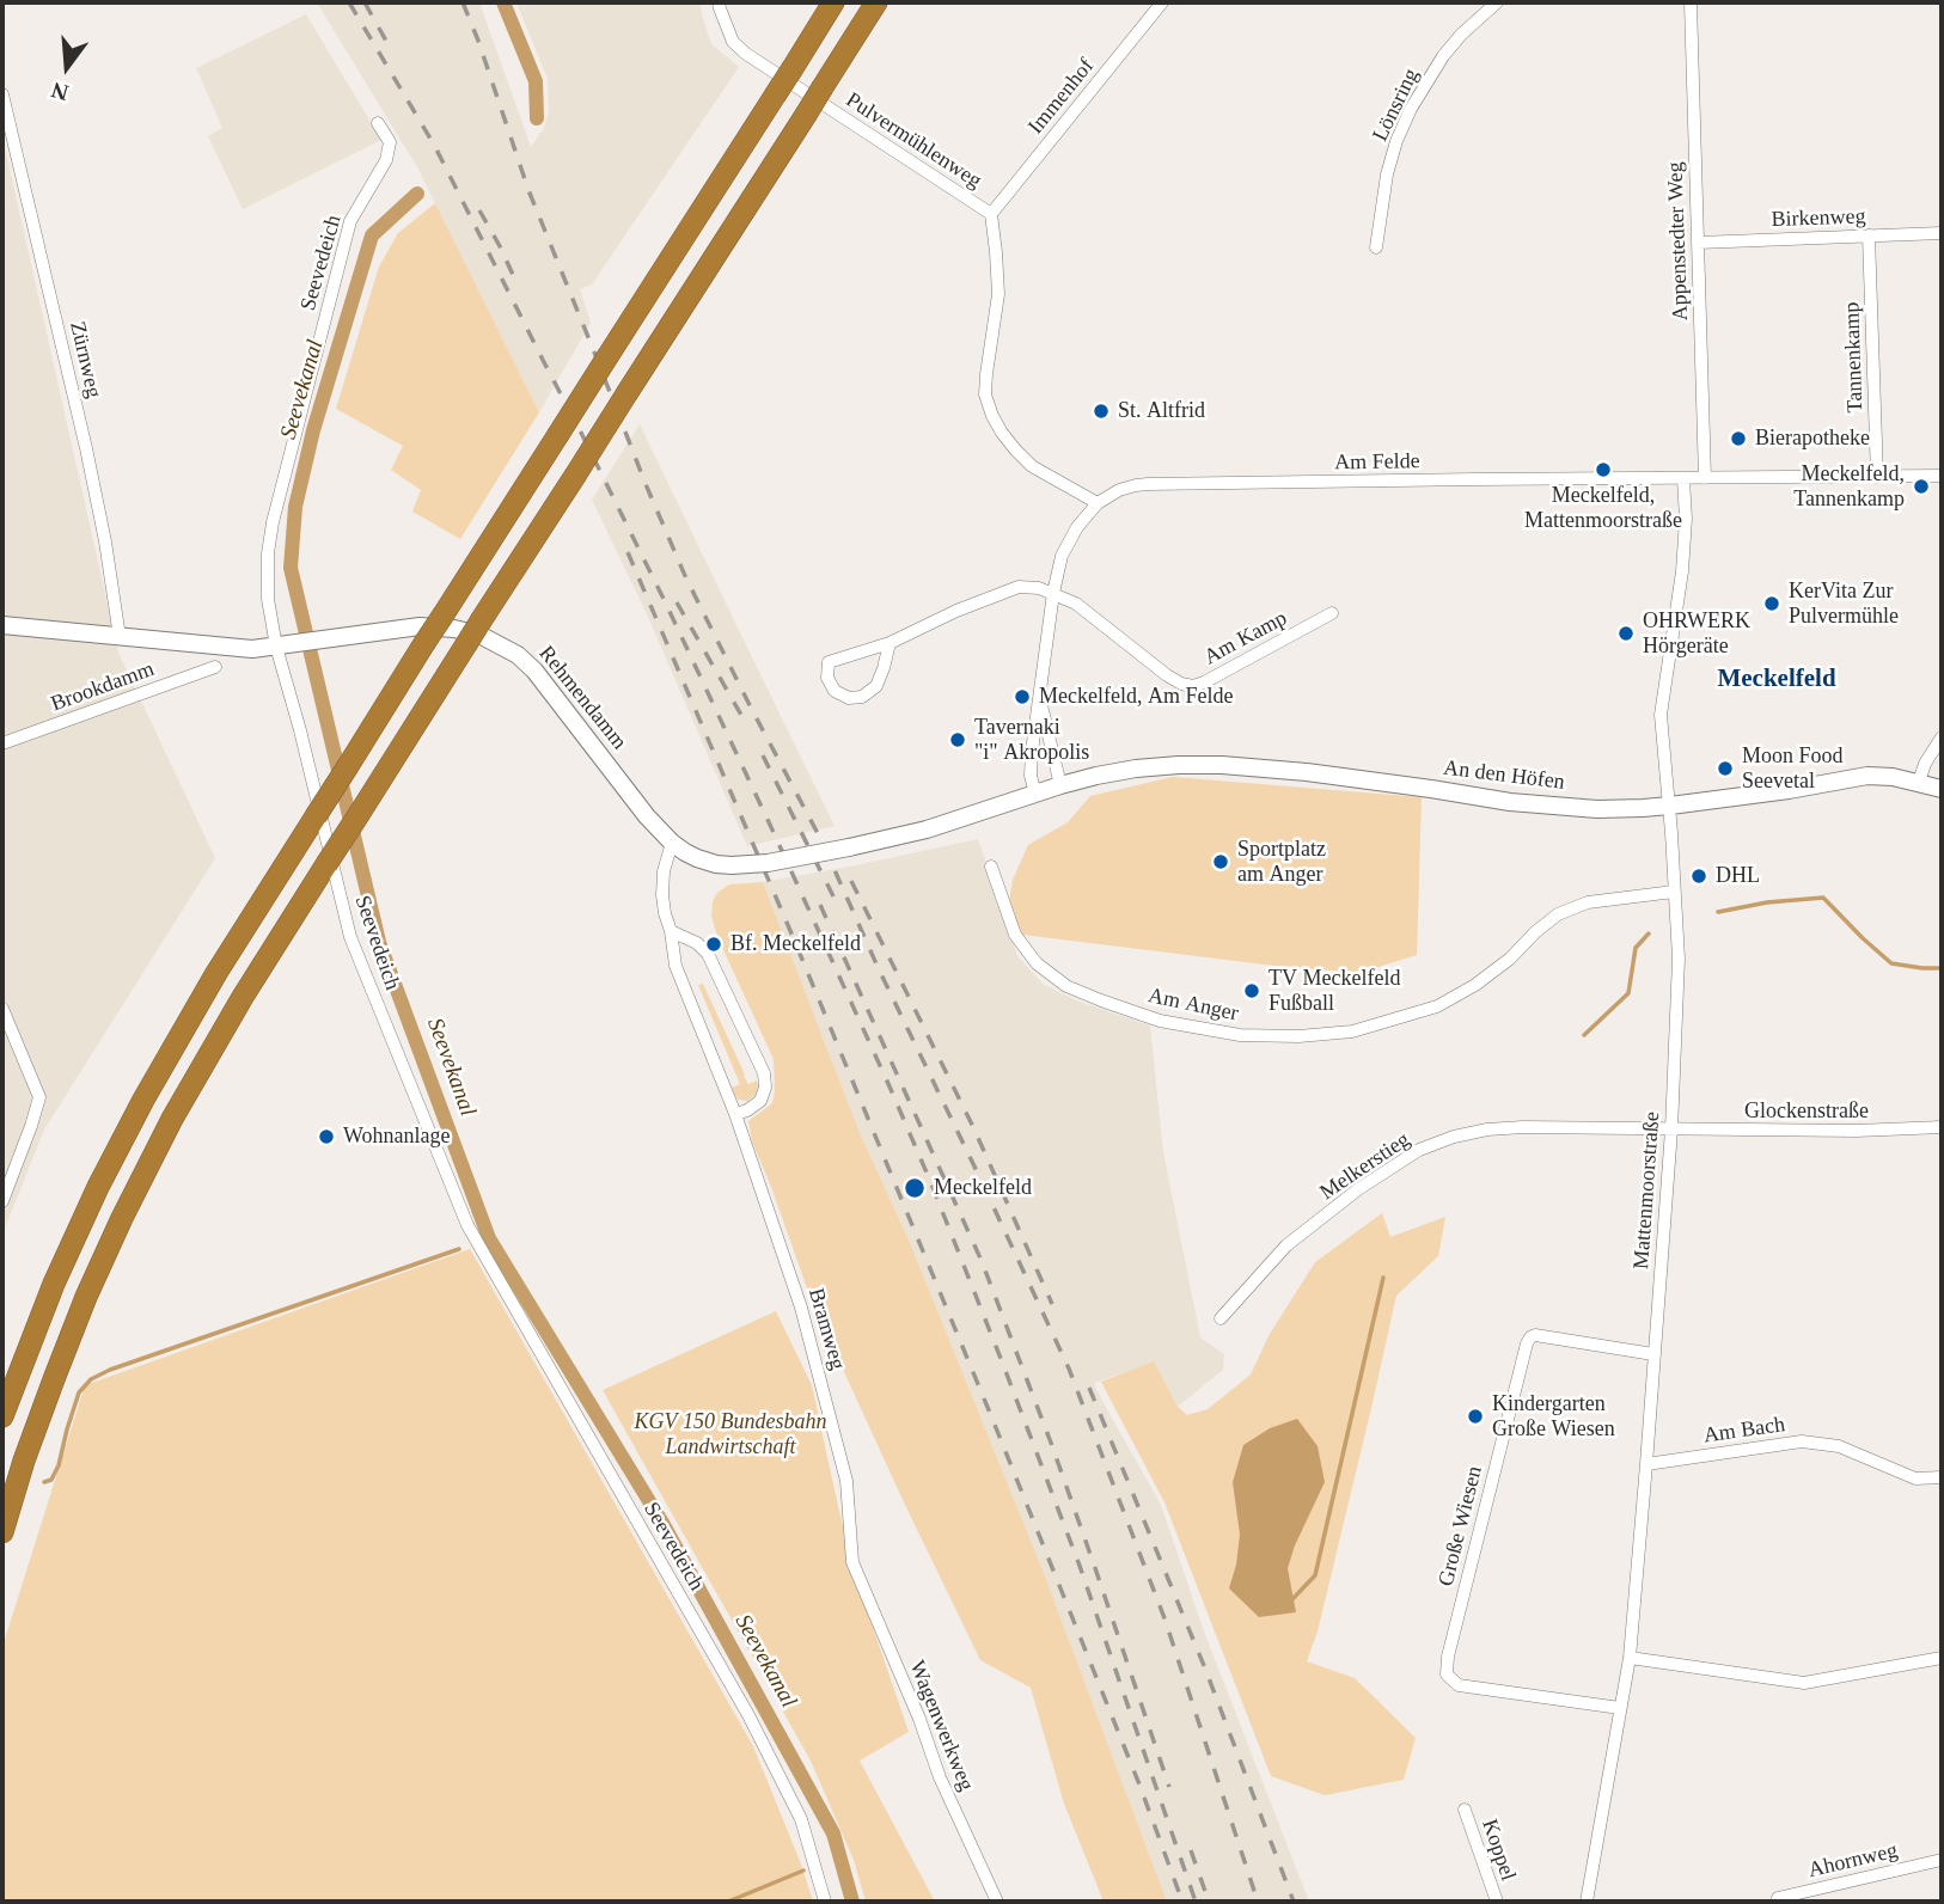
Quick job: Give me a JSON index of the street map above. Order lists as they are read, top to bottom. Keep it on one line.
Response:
{"streets":{"street":["Immenhof","Lönsring","Pulvermühlenweg","Birkenweg","Appenstedter Weg","Seevedeich","Tannenkamp","Zürnweg","Am Felde","Am Kamp","Brookdamm","Rehmendamm","An den Höfen","Am Anger","Glockenstraße","Melkerstieg","Mattenmoorstraße","Bramweg","Am Bach","Große Wiesen","Wagenwerkweg","Koppel","Ahornweg"]},"crossings":[["Immenhof","Pulvermühlenweg"],["Pulvermühlenweg","Am Felde"],["Birkenweg","Appenstedter Weg"],["Birkenweg","Tannenkamp"],["Appenstedter Weg","Am Felde"],["Seevedeich","Rehmendamm"],["Tannenkamp","Am Felde"],["Zürnweg","Rehmendamm"],["Am Felde","Am Kamp"],["Am Felde","Mattenmoorstraße"],["Rehmendamm","An den Höfen"],["Rehmendamm","Bramweg"],["An den Höfen","Mattenmoorstraße"],["Am Anger","Mattenmoorstraße"],["Glockenstraße","Melkerstieg"],["Glockenstraße","Mattenmoorstraße"],["Melkerstieg","Mattenmoorstraße"],["Mattenmoorstraße","Am Bach"],["Mattenmoorstraße","Große Wiesen"],["Bramweg","Wagenwerkweg"]],"districts":["Meckelfeld"],"water":["Seevekanal"],"parks":["KGV 150 Bundesbahn Landwirtschaft"],"places":["St. Altfrid","Bierapotheke","Meckelfeld, Mattenmoorstraße","Meckelfeld, Tannenkamp","KerVita Zur Pulvermühle","OHRWERK Hörgeräte","Meckelfeld, Am Felde","Tavernaki \"i\" Akropolis","Moon Food Seevetal","Sportplatz am Anger","DHL","Bf. Meckelfeld","TV Meckelfeld Fußball","Wohnanlage","Meckelfeld","Kindergarten Große Wiesen"],"north":"bottom"}
